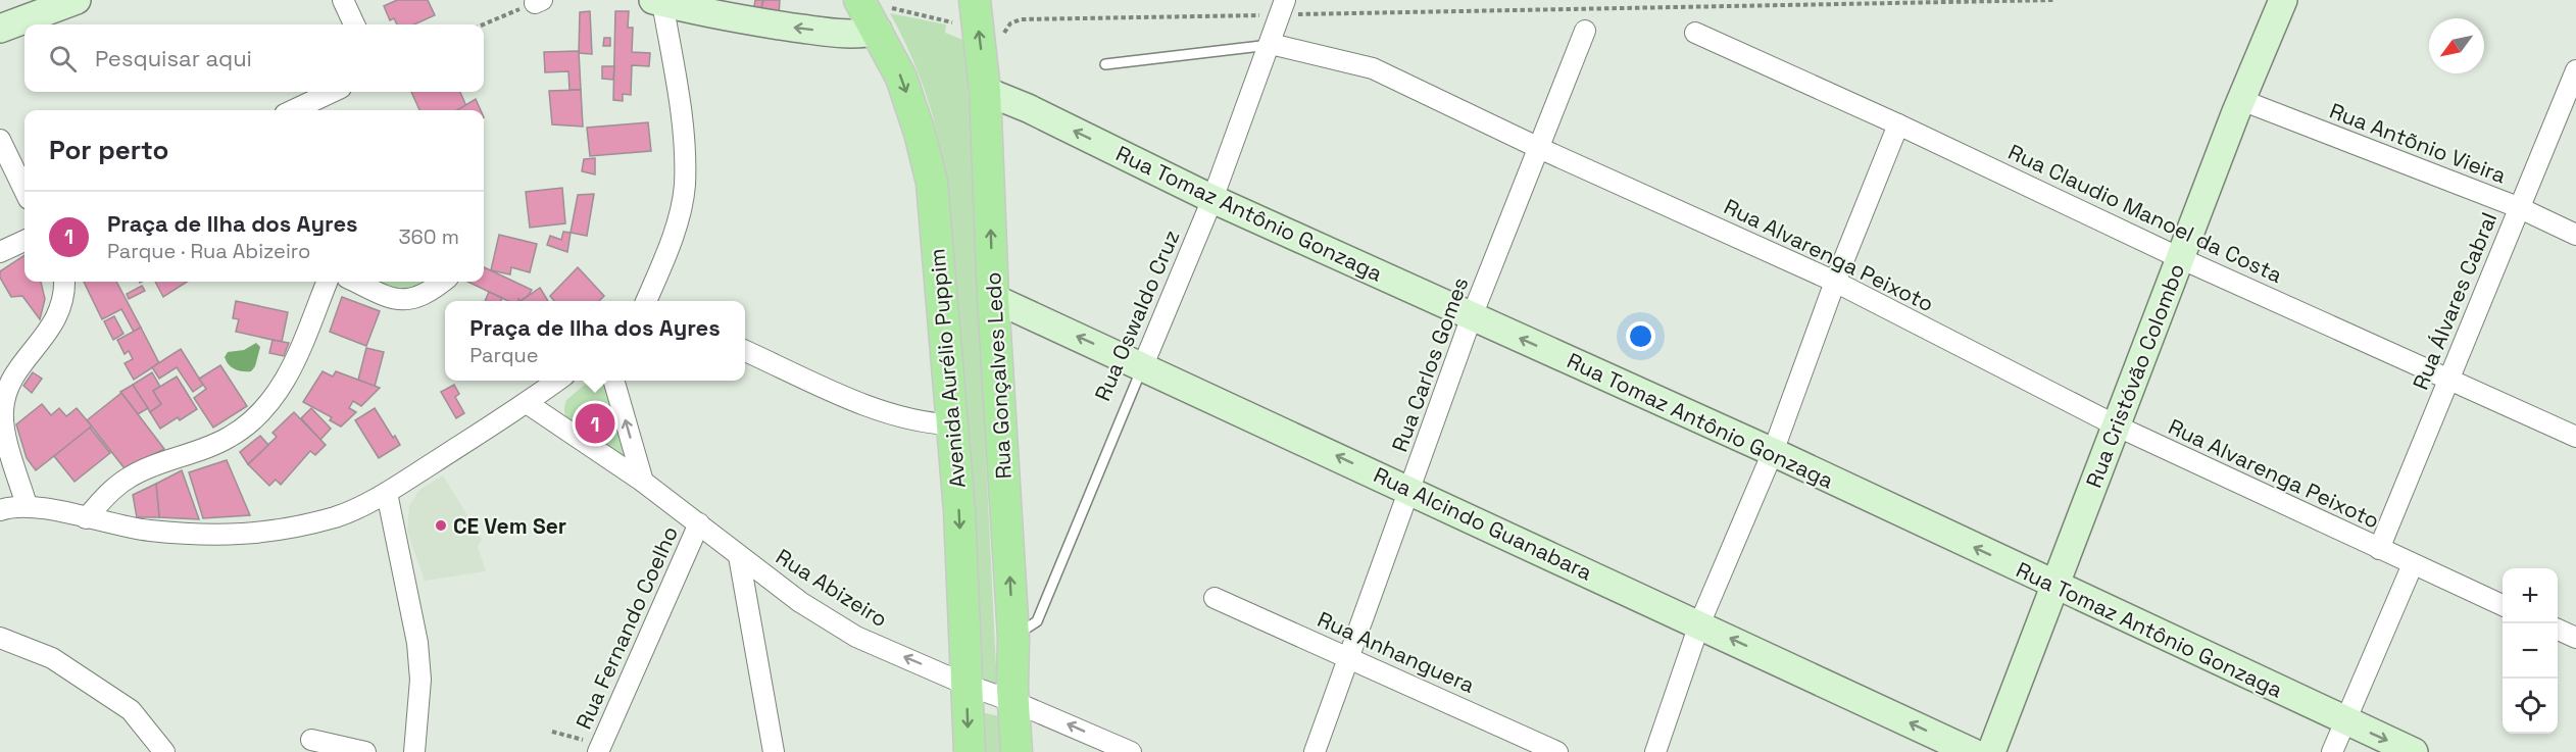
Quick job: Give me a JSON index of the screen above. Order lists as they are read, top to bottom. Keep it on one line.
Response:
{"streets":{"main road":["Avenida Aurélio Puppim","Rua Gonçalves Ledo"],"street":["Rua Antõnio Vieira","Rua Tomaz Antônio Gonzaga","Rua Claudio Manoel da Costa","Rua Alvarenga Peixoto","Rua Álvares Cabral","Rua Oswaldo Cruz","Rua Carlos Gomes","Rua Cristóvão Colombo","Rua Alcindo Guanabara","Rua Abizeiro","Rua Fernando Coelho","Rua Anhanguera"]},"crossings":[["Rua Antõnio Vieira","Rua Álvares Cabral"],["Rua Antõnio Vieira","Rua Cristóvão Colombo"],["Rua Tomaz Antônio Gonzaga","Rua Oswaldo Cruz"],["Rua Tomaz Antônio Gonzaga","Rua Carlos Gomes"],["Rua Tomaz Antônio Gonzaga","Rua Gonçalves Ledo"],["Rua Tomaz Antônio Gonzaga","Rua Cristóvão Colombo"],["Rua Claudio Manoel da Costa","Rua Álvares Cabral"],["Rua Claudio Manoel da Costa","Rua Cristóvão Colombo"],["Rua Alvarenga Peixoto","Rua Álvares Cabral"],["Rua Alvarenga Peixoto","Rua Oswaldo Cruz"],["Rua Alvarenga Peixoto","Rua Carlos Gomes"],["Rua Alvarenga Peixoto","Rua Cristóvão Colombo"],["Rua Oswaldo Cruz","Rua Gonçalves Ledo"],["Rua Oswaldo Cruz","Rua Alcindo Guanabara"],["Rua Carlos Gomes","Rua Alcindo Guanabara"],["Rua Carlos Gomes","Rua Anhanguera"],["Avenida Aurélio Puppim","Rua Abizeiro"],["Rua Gonçalves Ledo","Rua Alcindo Guanabara"],["Rua Gonçalves Ledo","Rua Abizeiro"],["Rua Abizeiro","Rua Fernando Coelho"]],"one_way":["Rua Tomaz Antônio Gonzaga","Avenida Aurélio Puppim","Rua Gonçalves Ledo","Rua Alcindo Guanabara","Rua Abizeiro"],"places":["CE Vem Ser"],"north":"bottom left","page":{"search":"Pesquisar aqui","heading":"Por perto","list":[{"mark":"1","name":"Praça de Ilha dos Ayres","note":"Parque · Rua Abizeiro","value":"360 m"}],"popup":["Praça de Ilha dos Ayres","Parque"],"pins":"1","map_buttons":["+","−"]}}
